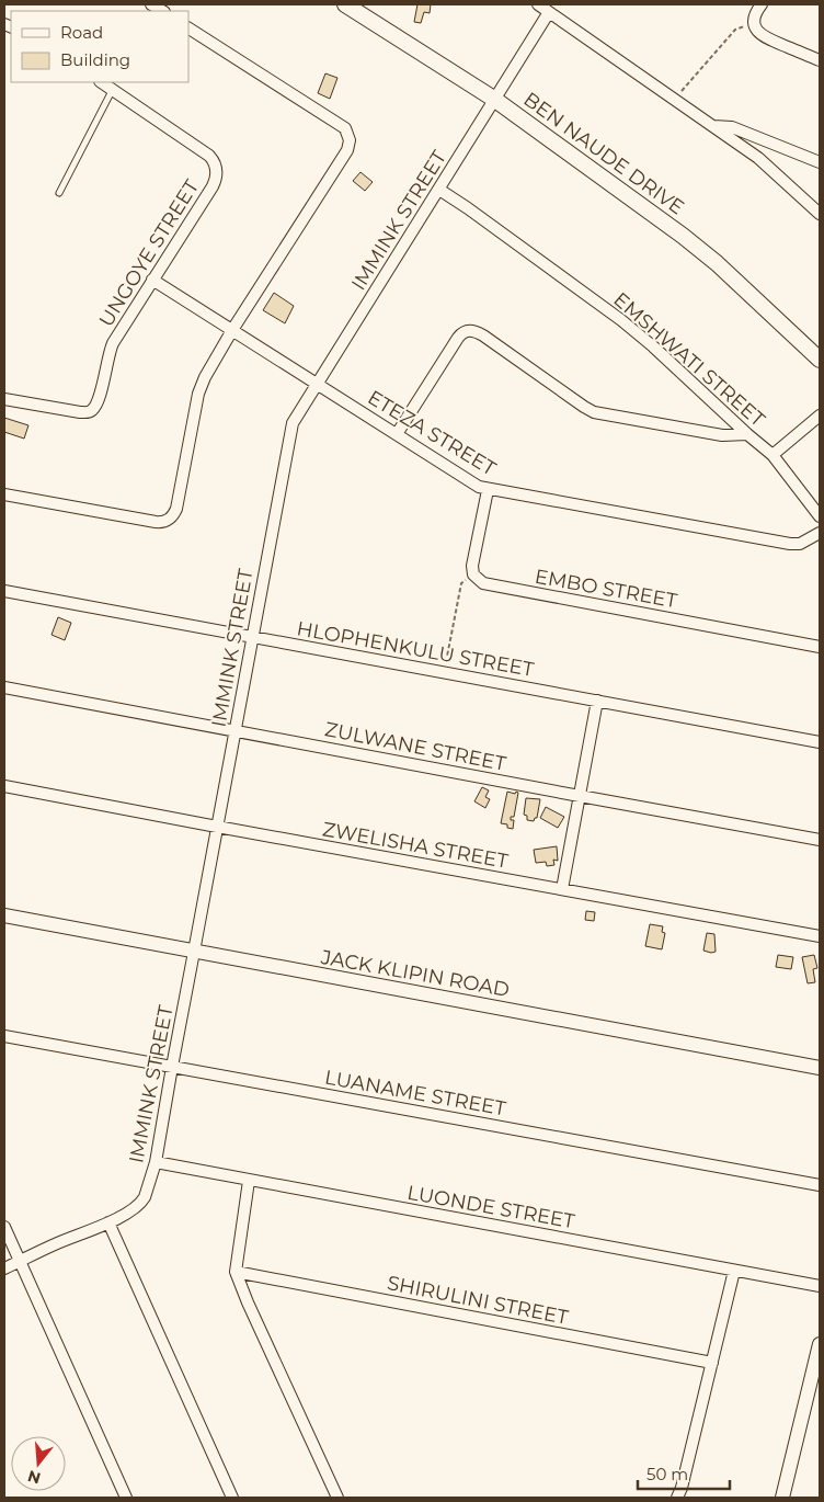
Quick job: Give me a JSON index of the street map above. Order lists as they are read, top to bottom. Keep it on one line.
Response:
{"streets":{"main road":["BEN NAUDE DRIVE"],"street":["IMMINK STREET","UNGOYE STREET","EMSHWATI STREET","ETEZA STREET","EMBO STREET","HLOPHENKULU STREET","ZULWANE STREET","ZWELISHA STREET","JACK KLIPIN ROAD","LUANAME STREET","LUONDE STREET","SHIRULINI STREET"]},"crossings":[["BEN NAUDE DRIVE","IMMINK STREET"],["IMMINK STREET","EMSHWATI STREET"],["IMMINK STREET","ETEZA STREET"],["IMMINK STREET","HLOPHENKULU STREET"],["IMMINK STREET","ZULWANE STREET"],["IMMINK STREET","ZWELISHA STREET"],["IMMINK STREET","JACK KLIPIN ROAD"],["IMMINK STREET","LUANAME STREET"],["IMMINK STREET","LUONDE STREET"],["UNGOYE STREET","ETEZA STREET"]],"legend":["Road","Building"],"scale_bar":"50 m","north":"bottom"}
